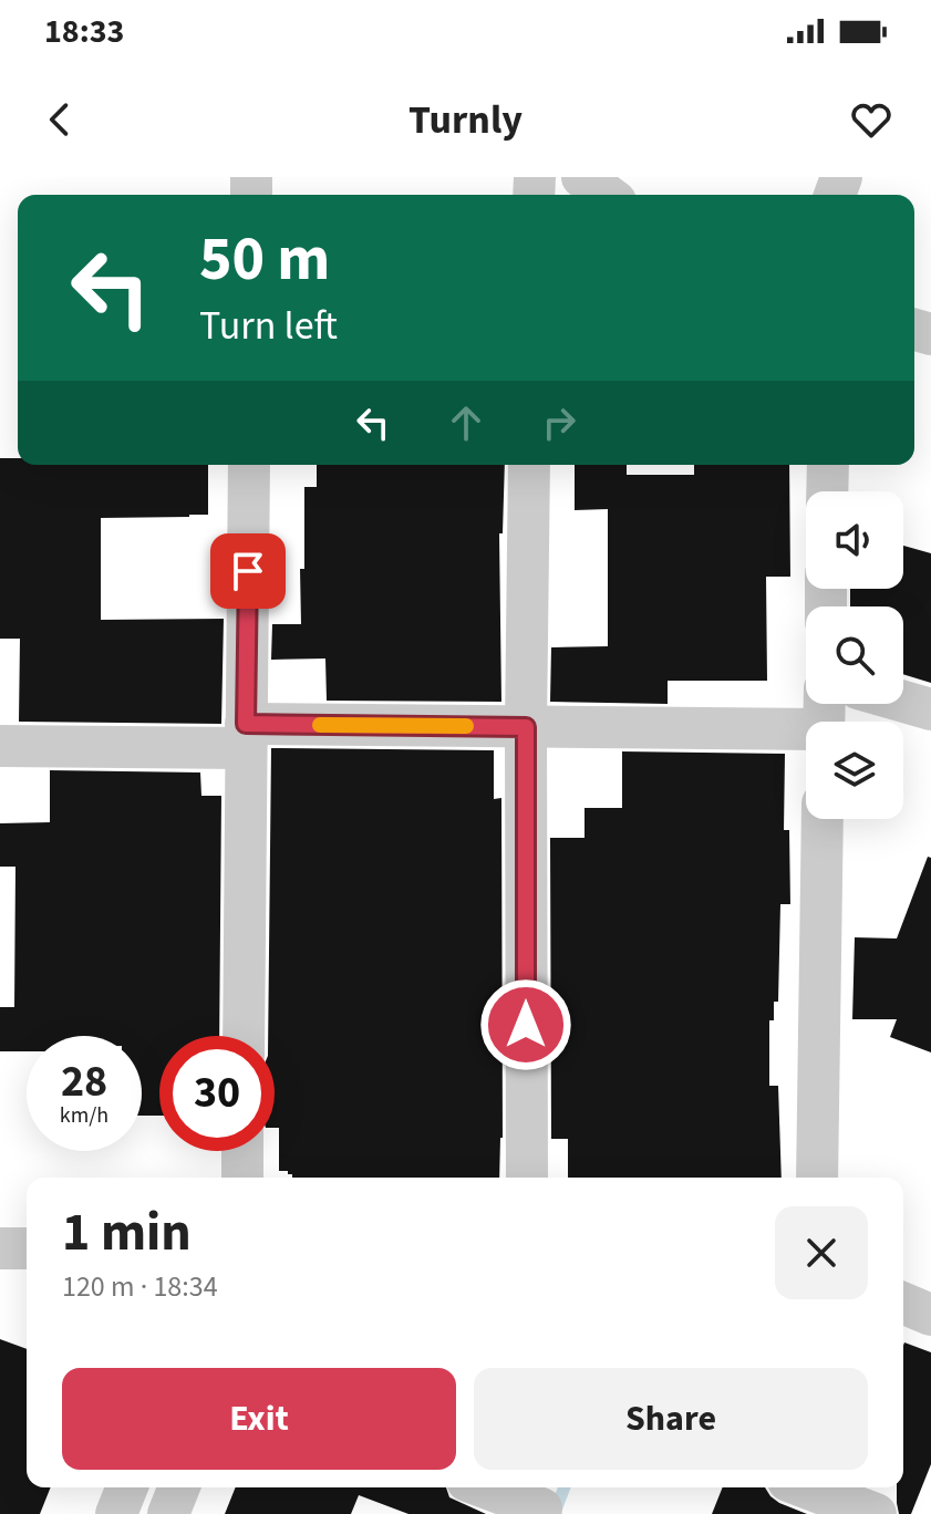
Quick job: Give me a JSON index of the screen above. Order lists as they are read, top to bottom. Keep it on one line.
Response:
{"page":{"status":"18:33","header":"Turnly","turn":["50 m","Turn left"],"speed":"28 km/h","limit":"30","heading":["1 min","120 m · 18:34"],"buttons":["Exit","Share"]}}
